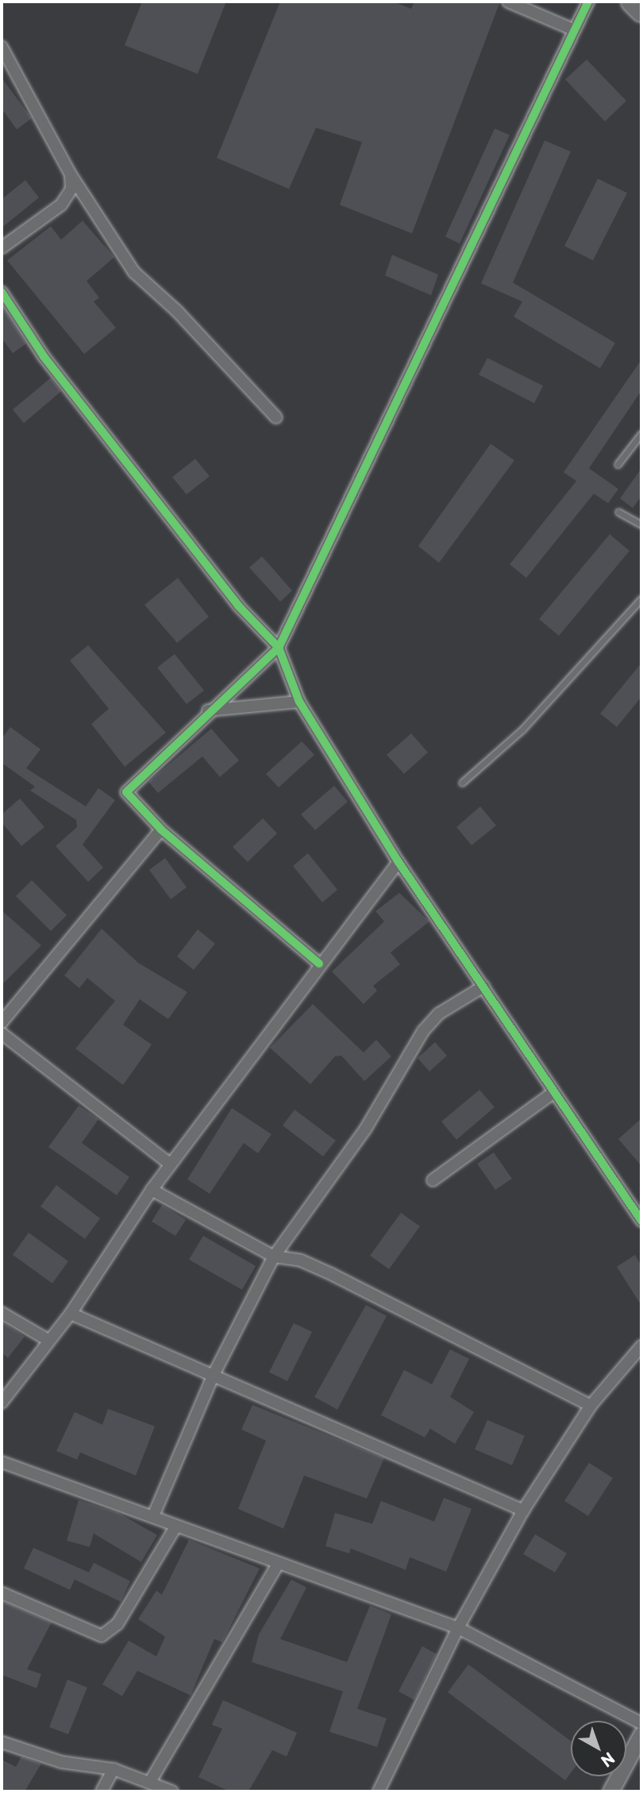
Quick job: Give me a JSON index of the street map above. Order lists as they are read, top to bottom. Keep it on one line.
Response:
{"north":"bottom right"}
